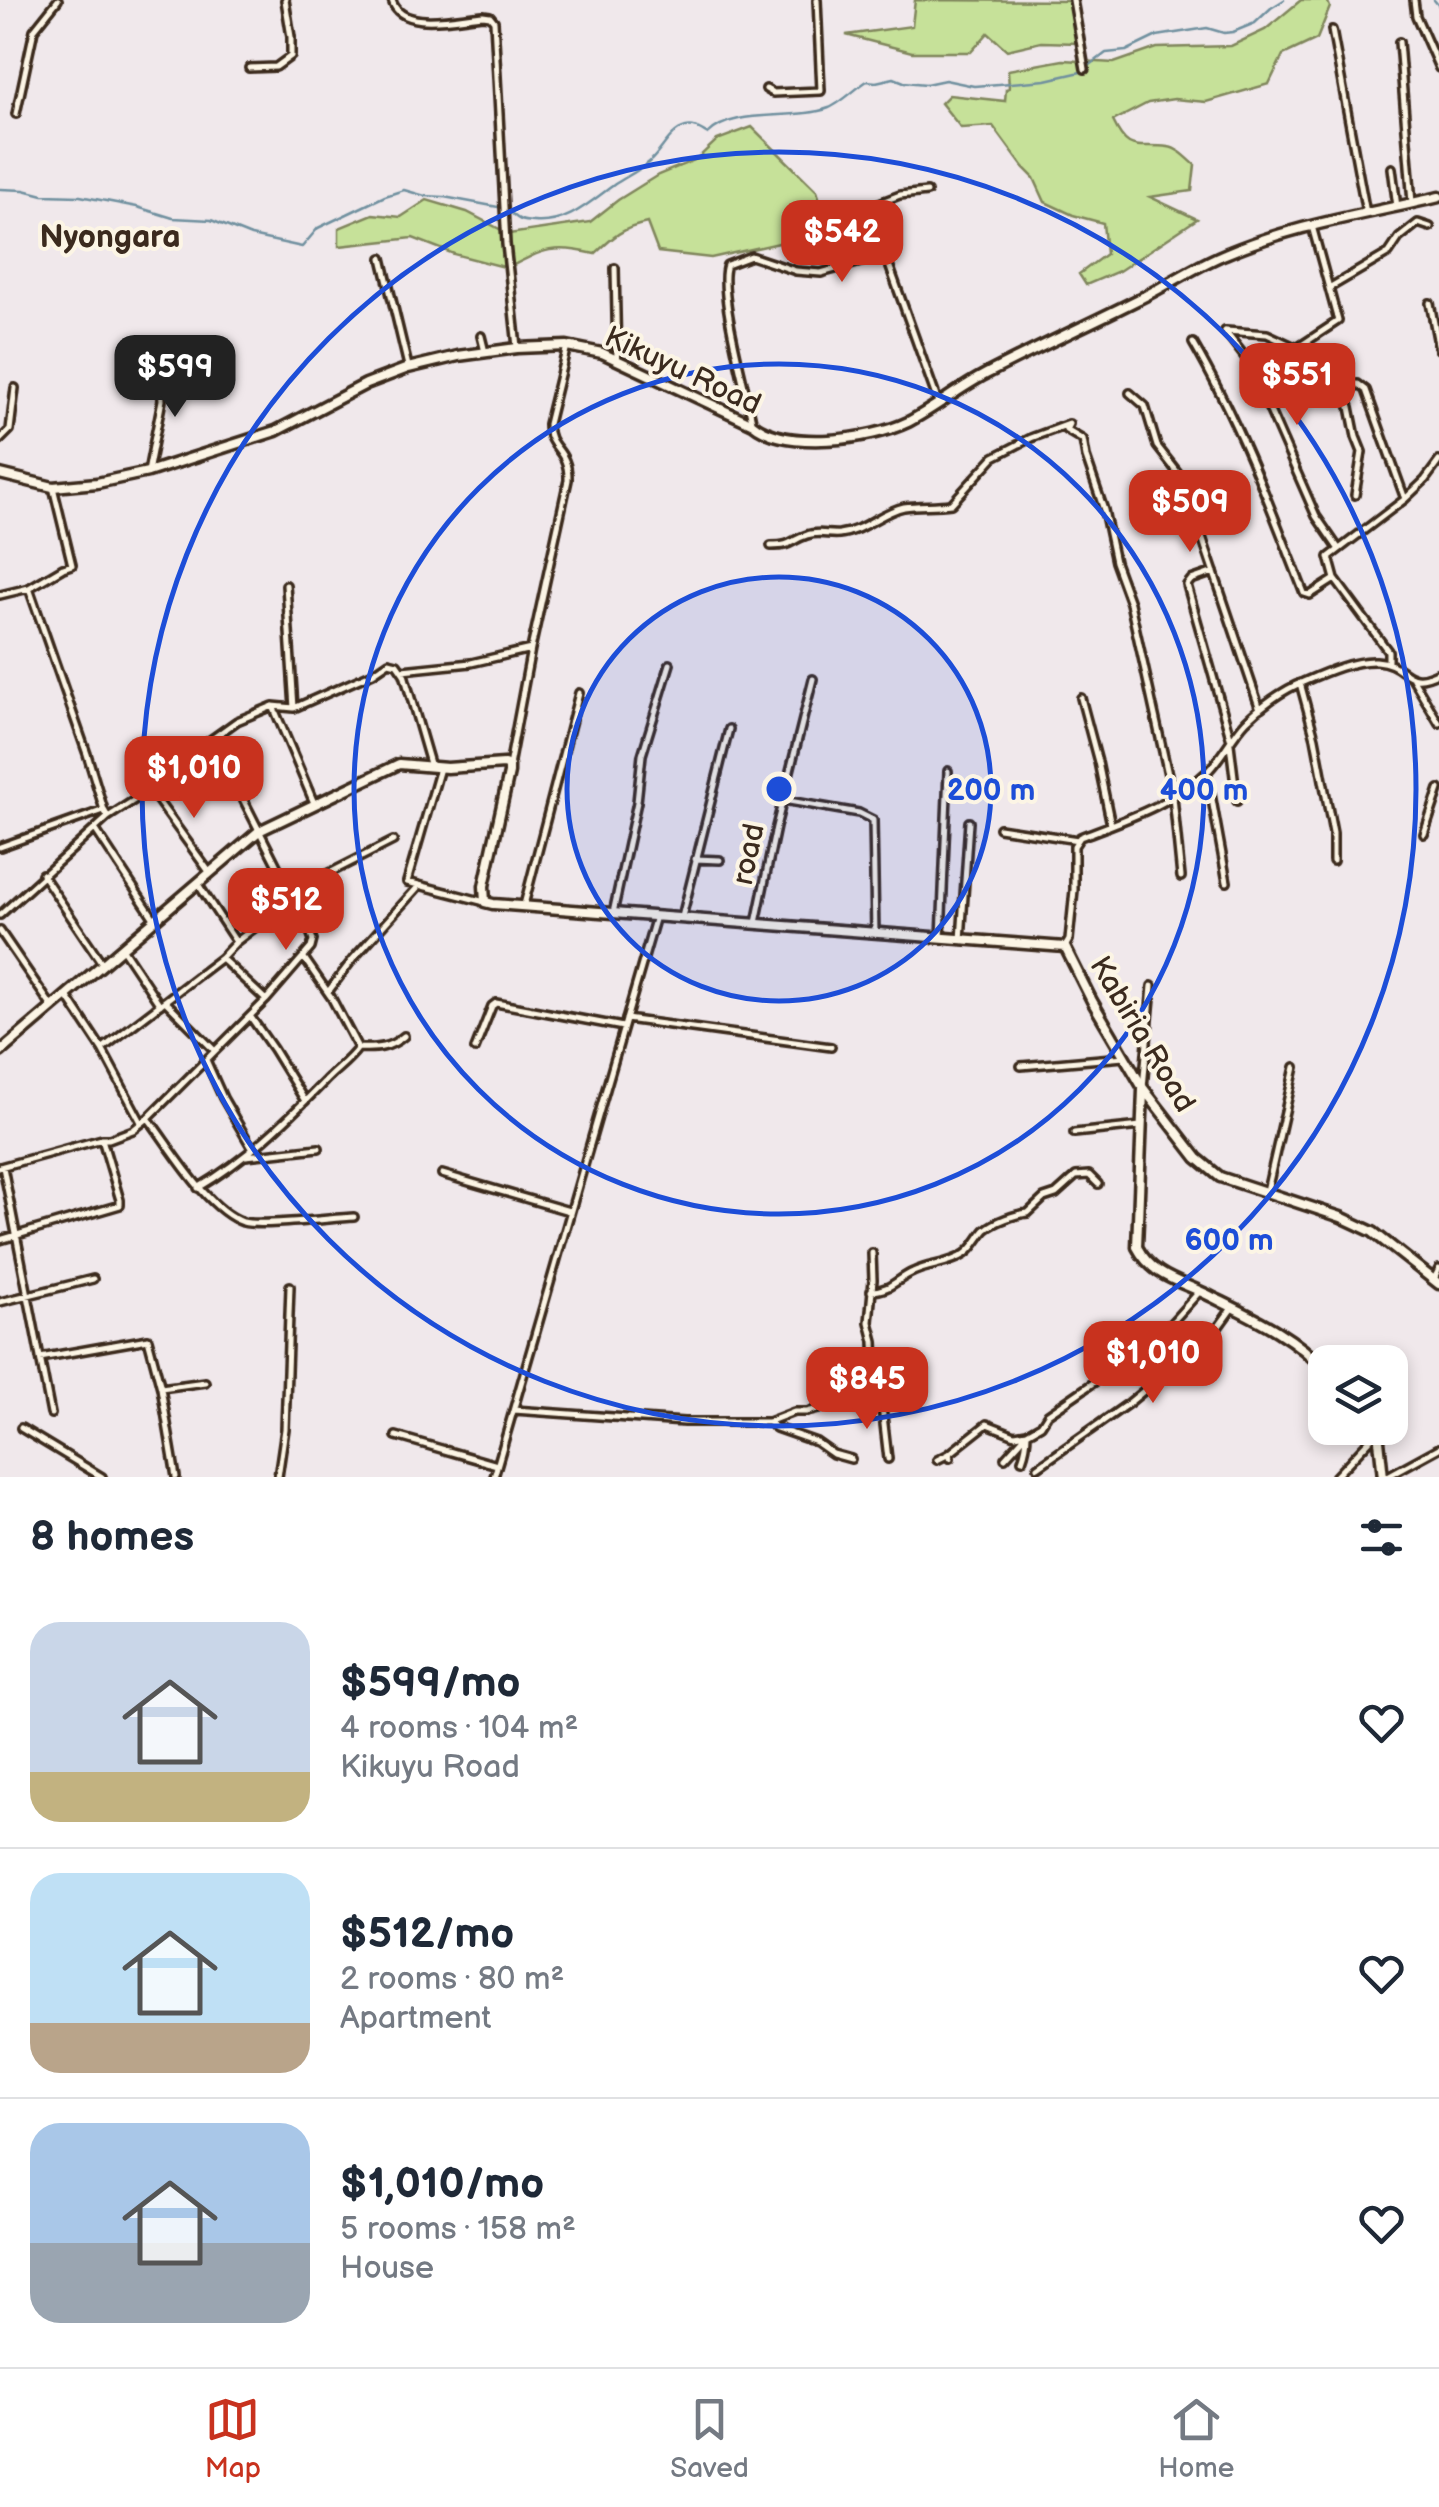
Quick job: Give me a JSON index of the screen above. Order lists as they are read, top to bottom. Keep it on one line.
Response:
{"streets":{"main road":["Kikuyu Road","Kabiria Road"],"street":["road"]},"districts":["Nyongara"],"page":{"price":["$542","$599","$551","$509","$1,010","$512","$1,010","$845"],"heading":"8 homes","list":[{"name":"$599/mo","note":"4 rooms · 104 m² · Kikuyu Road"},{"name":"$512/mo","note":"2 rooms · 80 m² · Apartment"},{"name":"$1,010/mo","note":"5 rooms · 158 m² · House"}],"tabs":["Map","Saved","Home"]},"rings":["200 m","400 m","600 m"]}
